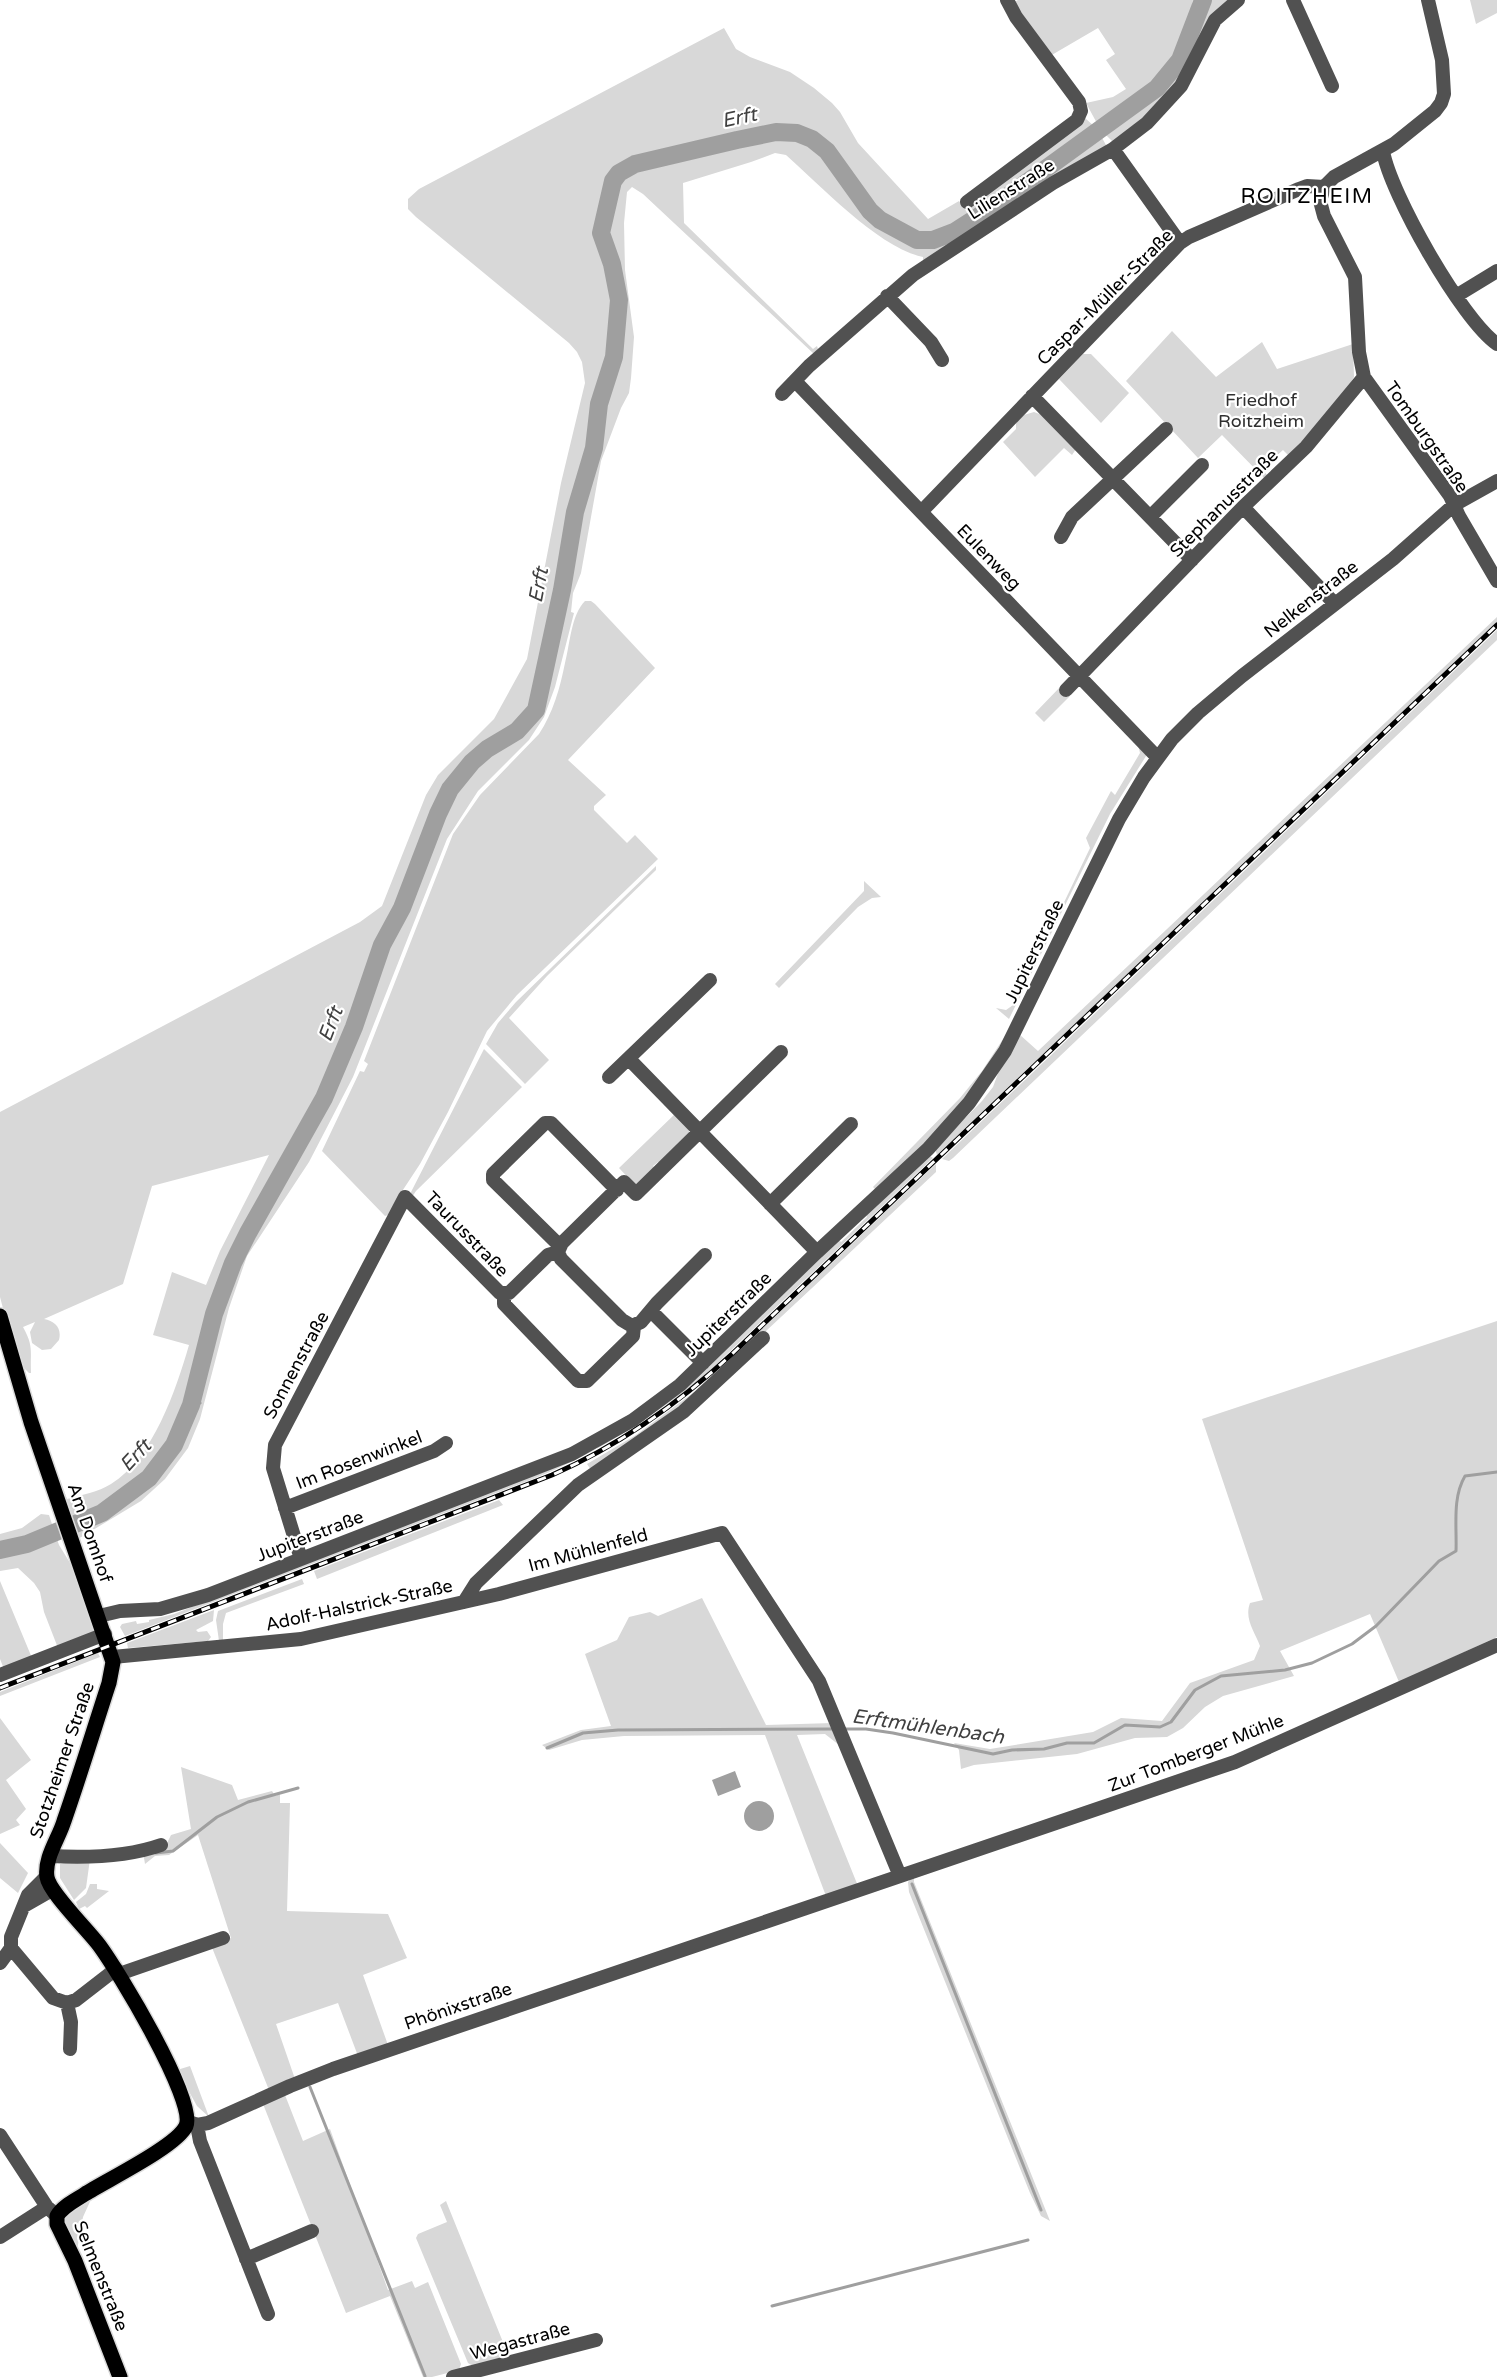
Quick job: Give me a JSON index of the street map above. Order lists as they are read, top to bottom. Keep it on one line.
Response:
{"streets":{"main road":["Am Domhof","Stotzheimer Straße","Selmenstraße"],"street":["Lilienstraße","Caspar-Müller-Straße","Tomburgstraße","Stephanusstraße","Eulenweg","Nelkenstraße","Jupiterstraße","Taurusstraße","Sonnenstraße","Im Rosenwinkel","Im Mühlenfeld","Adolf-Halstrick-Straße","Zur Tomberger Mühle","Phönixstraße","Wegastraße"]},"crossings":[["Lilienstraße","Eulenweg"],["Caspar-Müller-Straße","Eulenweg"],["Tomburgstraße","Stephanusstraße"],["Tomburgstraße","Nelkenstraße"],["Stephanusstraße","Eulenweg"],["Eulenweg","Nelkenstraße"],["Eulenweg","Jupiterstraße"],["Nelkenstraße","Jupiterstraße"],["Jupiterstraße","Sonnenstraße"],["Jupiterstraße","Am Domhof"],["Taurusstraße","Sonnenstraße"],["Sonnenstraße","Im Rosenwinkel"],["Am Domhof","Adolf-Halstrick-Straße"],["Am Domhof","Stotzheimer Straße"],["Im Mühlenfeld","Adolf-Halstrick-Straße"],["Im Mühlenfeld","Zur Tomberger Mühle"],["Im Mühlenfeld","Phönixstraße"],["Adolf-Halstrick-Straße","Stotzheimer Straße"],["Zur Tomberger Mühle","Phönixstraße"]],"districts":["ROITZHEIM"],"water":["Erft","Erftmühlenbach"],"parks":["Friedhof Roitzheim"]}
